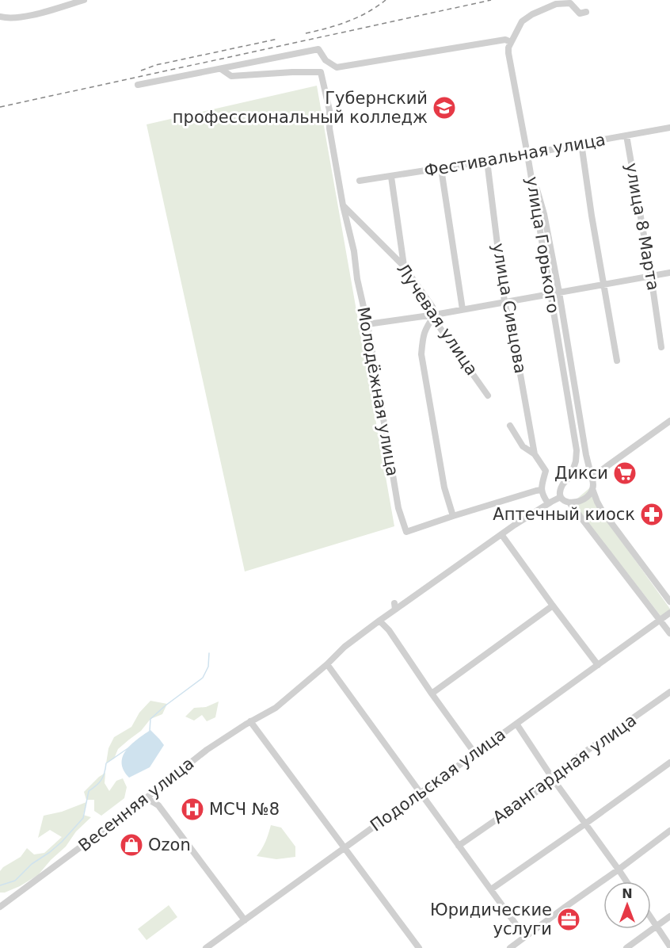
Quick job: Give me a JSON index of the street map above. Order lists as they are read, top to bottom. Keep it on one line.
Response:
{"streets":{"street":["Фестивальная улица","улица 8 Марта","улица Горького","улица Сивцова","Лучевая улица","Молодёжная улица","Авангардная улица","Подольская улица","Весенняя улица"]},"crossings":[["Фестивальная улица","улица 8 Марта"],["Фестивальная улица","улица Горького"],["Фестивальная улица","улица Сивцова"],["улица Горького","Весенняя улица"],["Лучевая улица","Молодёжная улица"]],"places":{"school or university":["Губернский профессиональный колледж"],"supermarket":["Дикси"],"pharmacy":["Аптечный киоск"],"hospital":["МСЧ №8"],"shop":["Ozon"],"office":["Юридические услуги"]},"north":"top"}
